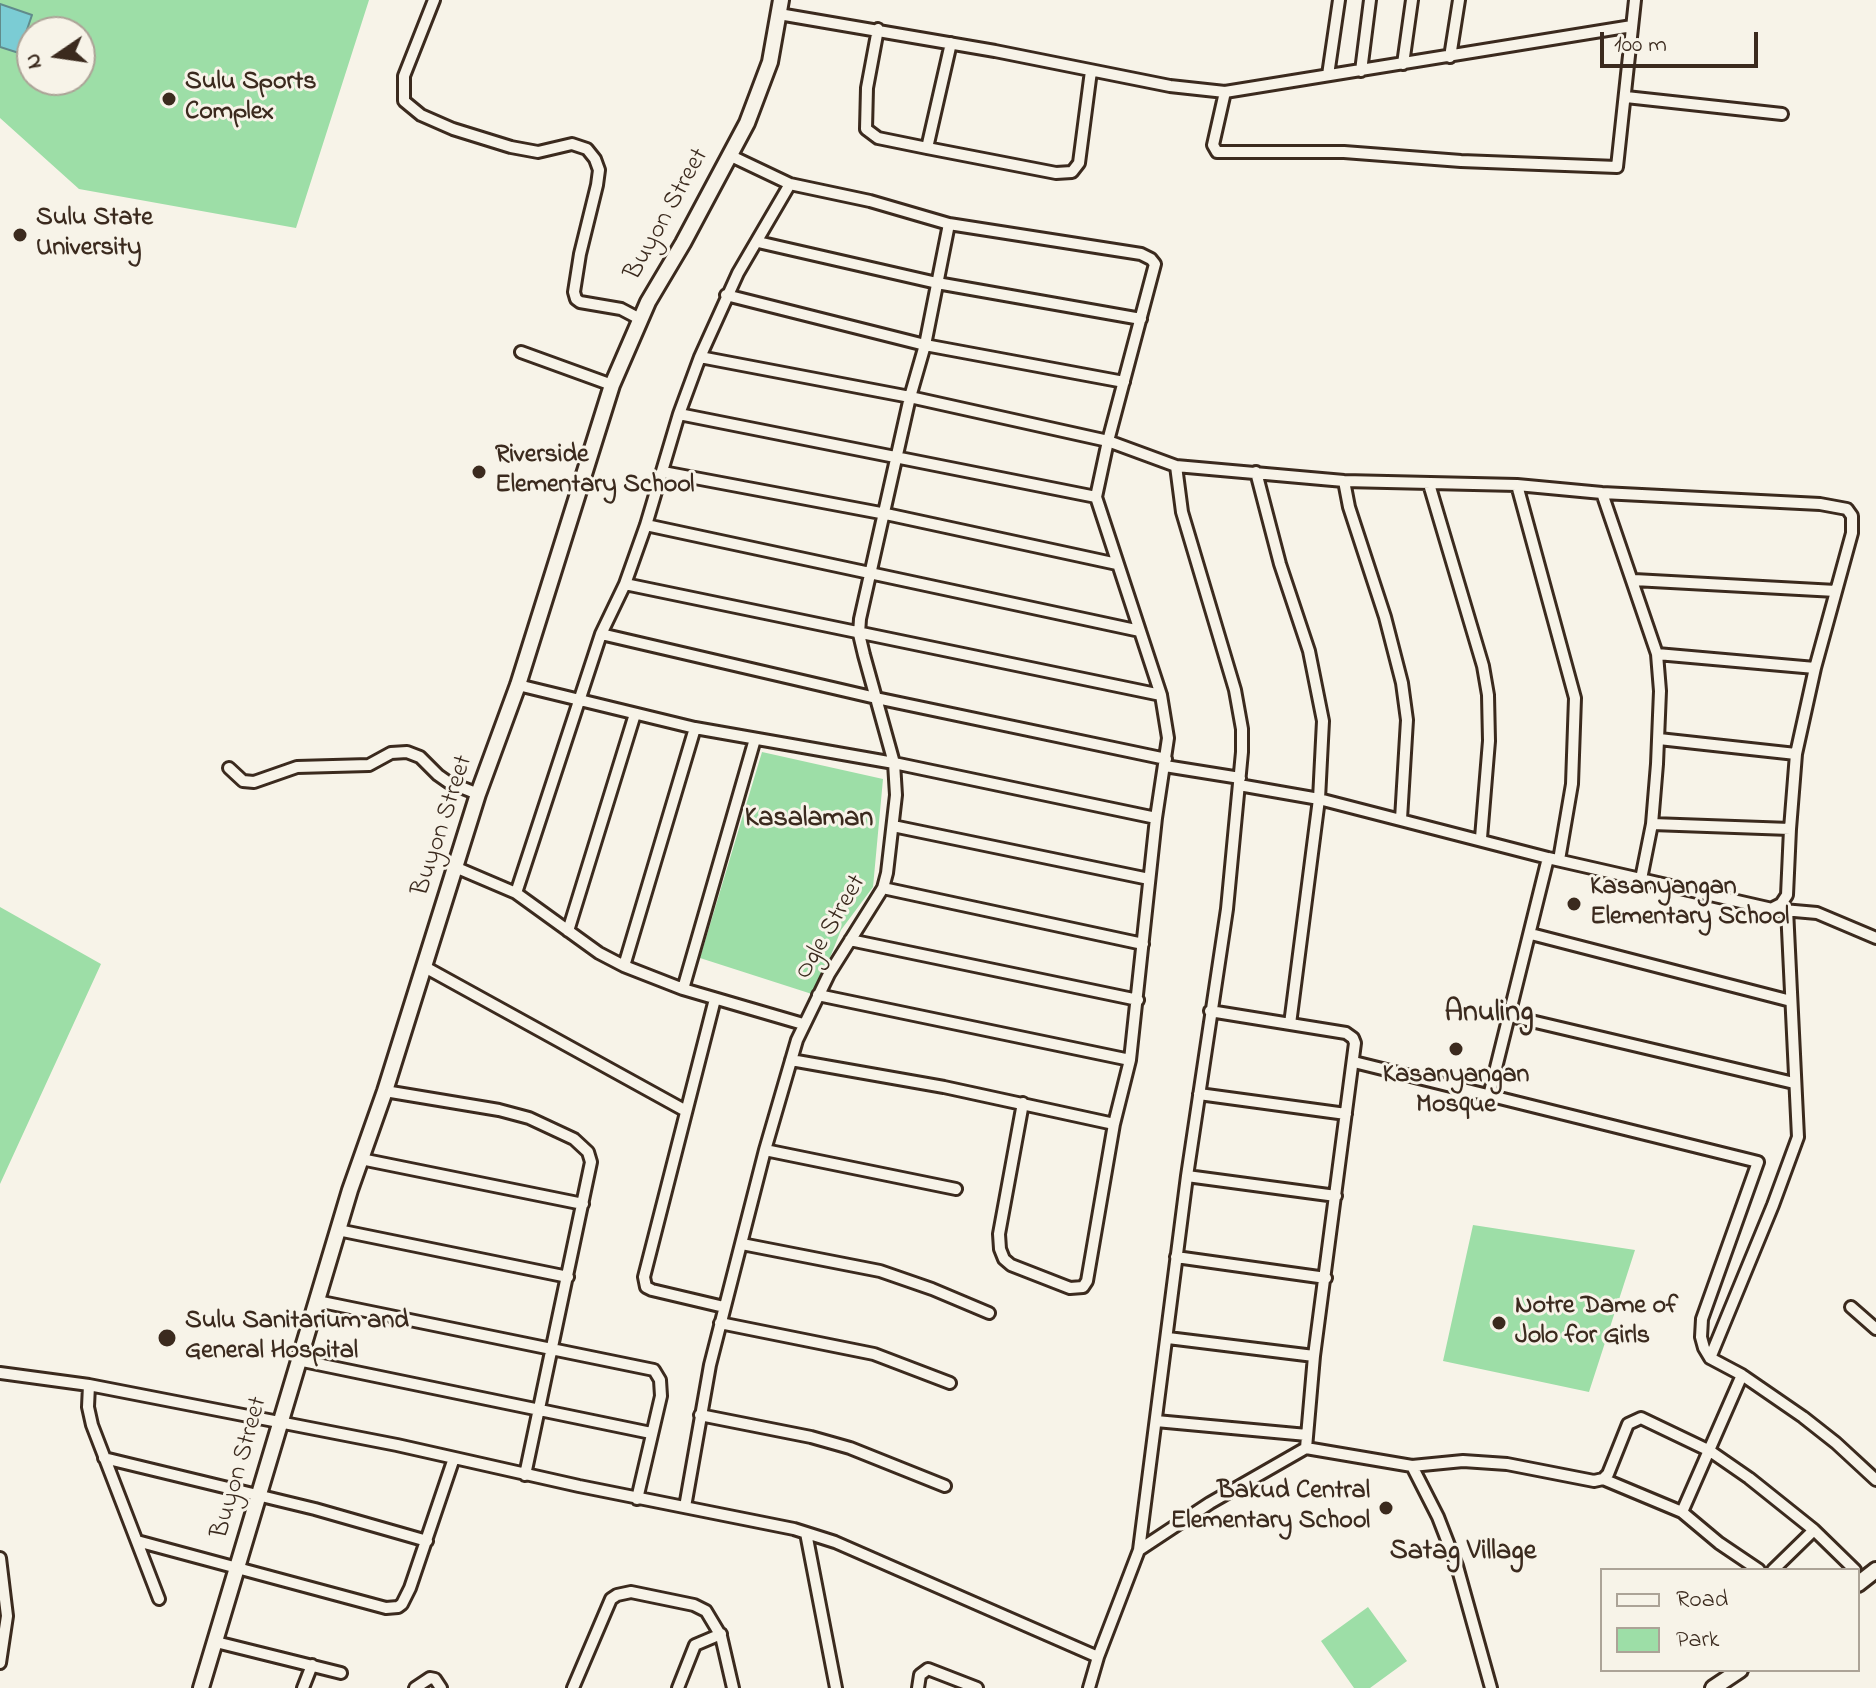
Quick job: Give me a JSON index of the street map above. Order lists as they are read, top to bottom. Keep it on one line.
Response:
{"streets":{"main road":["Buyon Street"],"street":["Ogle Street"]},"districts":["Kasalaman","Anuling","Satag Village"],"places":["Sulu Sports Complex","Sulu State University","Riverside Elementary School","Kasanyangan Elementary School","Kasanyangan Mosque","Notre Dame of Jolo for Girls","Sulu Sanitarium and General Hospital","Bakud Central Elementary School"],"legend":["Road","Park"],"scale_bar":"100 m","north":"left"}
